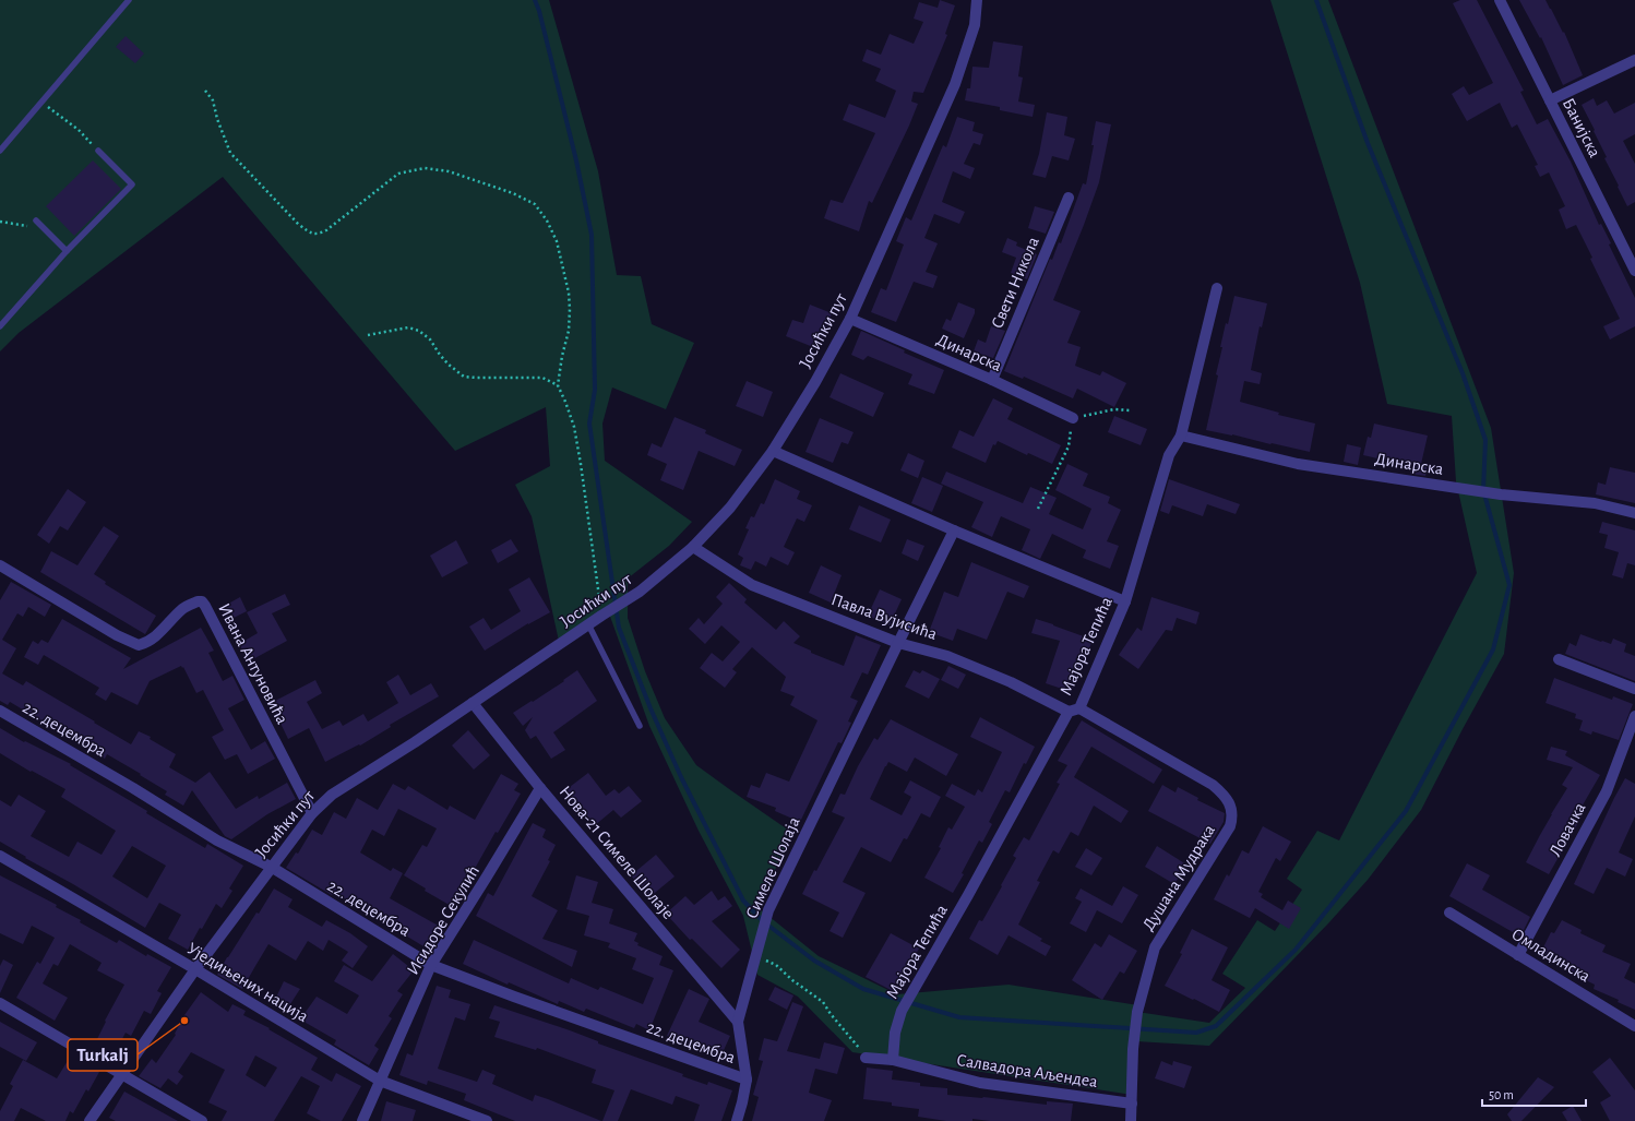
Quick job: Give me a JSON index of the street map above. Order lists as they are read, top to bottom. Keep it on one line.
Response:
{"streets":{"street":["Банијска","Свети Никола","Јосићки пут","Динарска","Павла Вујисића","Мајора Тепића","Ивана Антуновића","22. децембра","Ловачка","Нова-21 Симеле Шолаје","Симеле Шолаја","Душана Мудрака","Исидоре Секулић","Омладинска","Уједињених нација","Салвадора Аљендеа"]},"crossings":[["Свети Никола","Динарска"],["Јосићки пут","Динарска"],["Јосићки пут","Павла Вујисића"],["Јосићки пут","Ивана Антуновића"],["Јосићки пут","22. децембра"],["Јосићки пут","Нова-21 Симеле Шолаје"],["Јосићки пут","Уједињених нација"],["Динарска","Мајора Тепића"],["Павла Вујисића","Мајора Тепића"],["Павла Вујисића","Симеле Шолаја"],["Павла Вујисића","Душана Мудрака"],["Мајора Тепића","Душана Мудрака"],["Мајора Тепића","Салвадора Аљендеа"],["22. децембра","Симеле Шолаја"],["22. децембра","Исидоре Секулић"],["Ловачка","Омладинска"],["Нова-21 Симеле Шолаје","Симеле Шолаја"],["Нова-21 Симеле Шолаје","Исидоре Секулић"],["Душана Мудрака","Салвадора Аљендеа"],["Исидоре Секулић","Уједињених нација"]],"places":["Turkalj"],"scale_bar":"50 m"}
